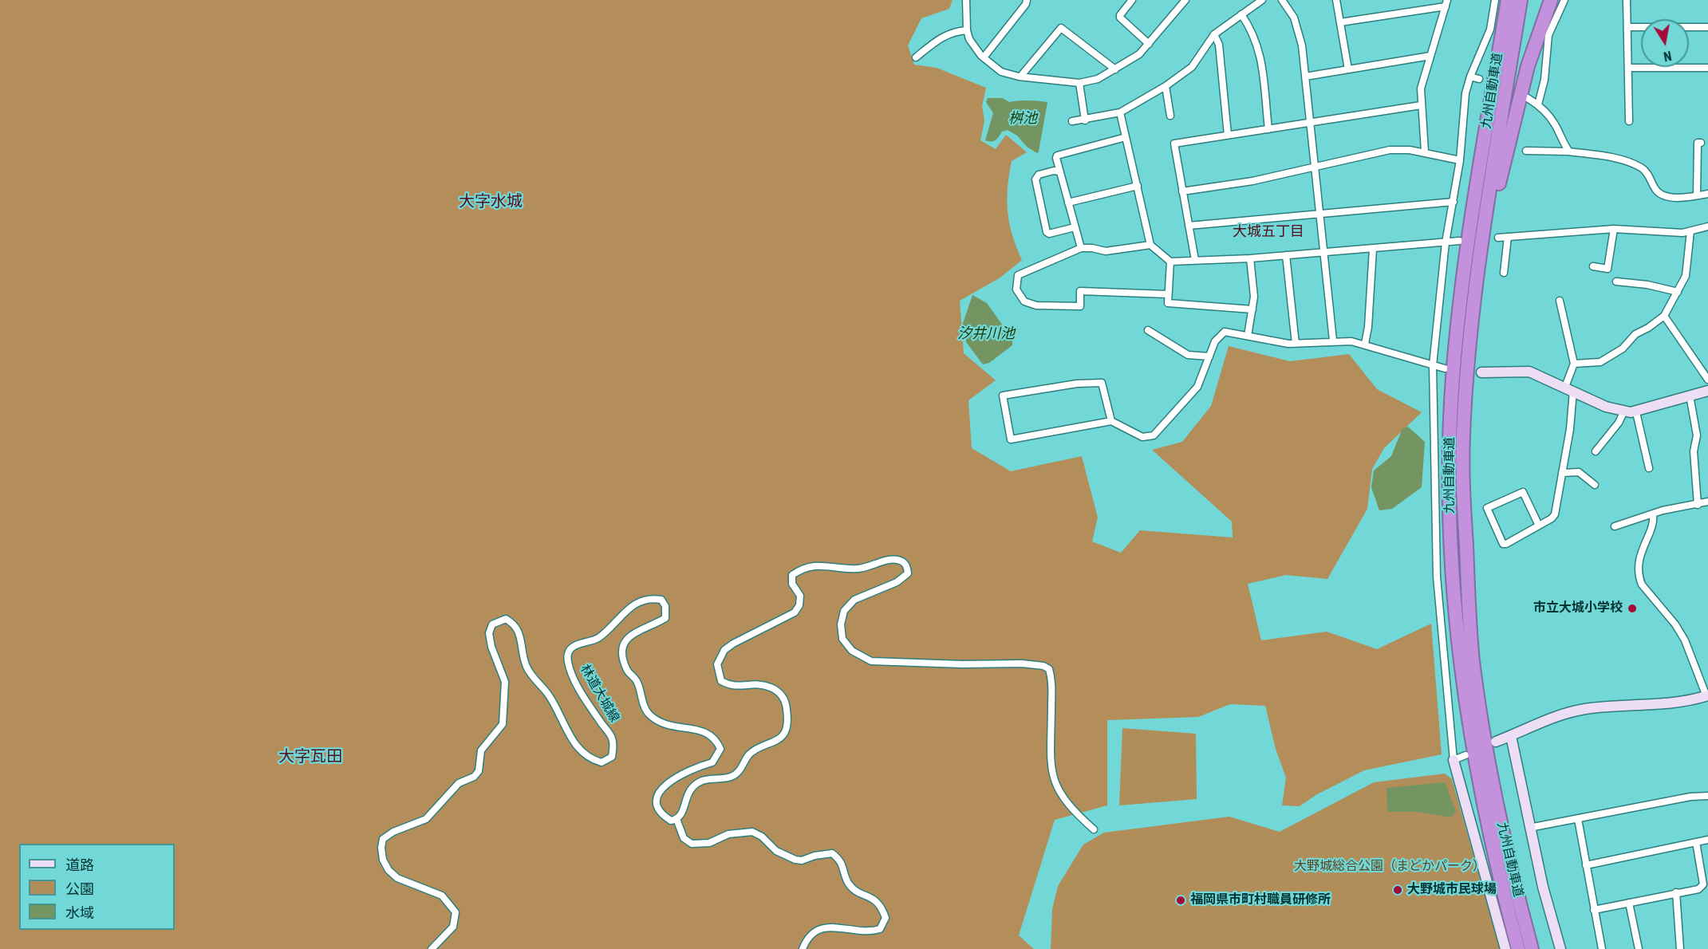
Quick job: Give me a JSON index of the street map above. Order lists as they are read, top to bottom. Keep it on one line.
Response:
{"streets":{"highway":["九州自動車道"],"street":["林道大城線"]},"districts":["大字水城","大城五丁目","大字瓦田"],"water":["桝池","汐井川池"],"parks":["大野城総合公園（まどかパーク）"],"places":["市立大城小学校","大野城市民球場","福岡県市町村職員研修所"],"legend":["道路","公園","水域"],"north":"bottom"}
